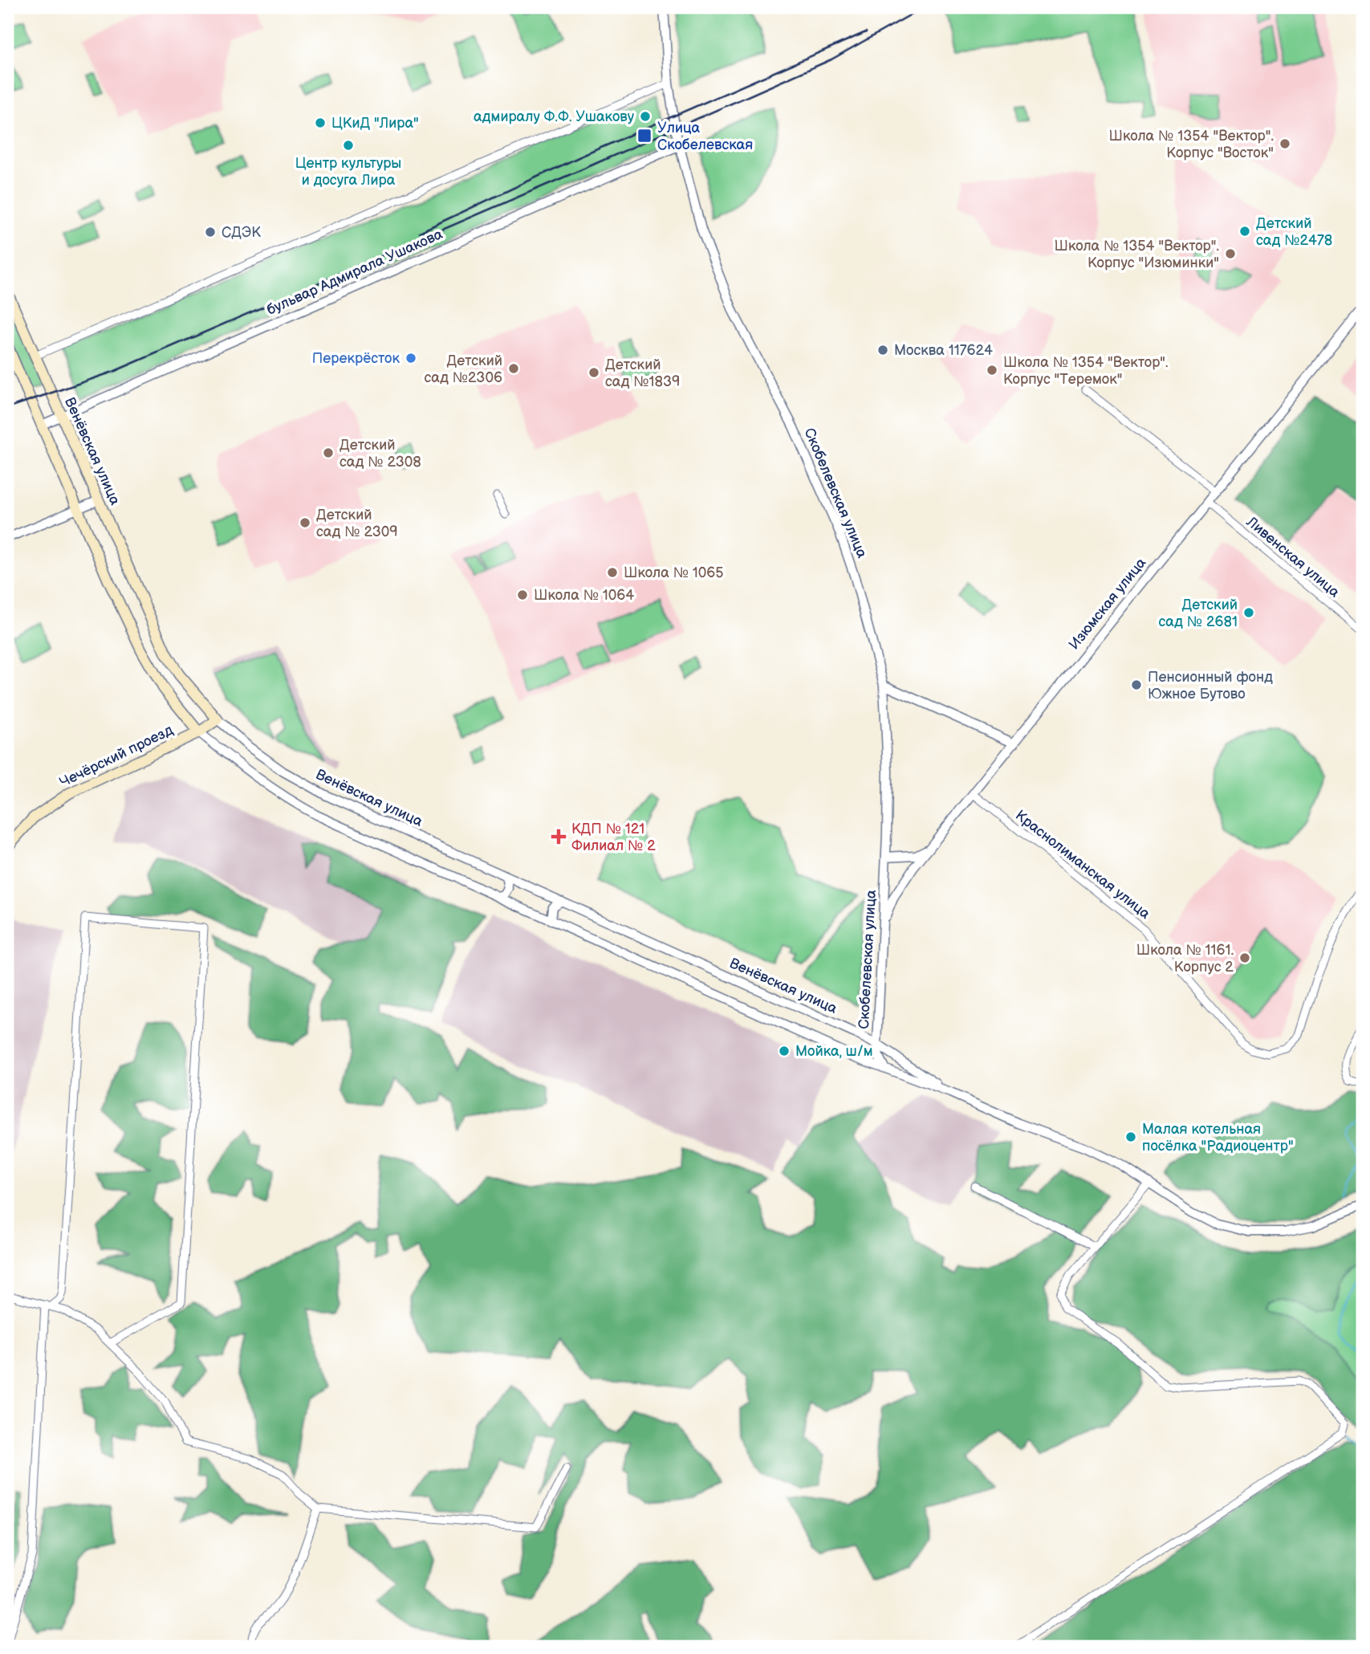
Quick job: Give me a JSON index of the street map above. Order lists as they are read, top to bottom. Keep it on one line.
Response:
{"streets":{"main road":["Венёвская улица","Чечёрский проезд"],"street":["бульвар Адмирала Ушакова","Скобелевская улица","Ливенская улица","Изюмская улица","Краснолиманская улица"]},"crossings":[["бульвар Адмирала Ушакова","Венёвская улица"],["бульвар Адмирала Ушакова","Скобелевская улица"],["Венёвская улица","Скобелевская улица"],["Венёвская улица","Чечёрский проезд"],["Скобелевская улица","Изюмская улица"],["Ливенская улица","Изюмская улица"],["Изюмская улица","Краснолиманская улица"]],"places":{"other":["адмиралу Ф.Ф. Ушакову","ЦКиД \"Лира\"","Школа № 1354 \"Вектор\". Корпус \"Восток\"","Центр культуры и досуга Лира","Детский сад №2478","СДЭК","Школа № 1354 \"Вектор\". Корпус \"Изюминки\"","Москва 117624","Перекрёсток","Детский сад №2306","Школа № 1354 \"Вектор\". Корпус \"Теремок\"","Детский сад №1839","Детский сад № 2308","Детский сад № 2309","Школа № 1065","Школа № 1064","Детский сад № 2681","Пенсионный фонд Южное Бутово","Школа № 1161. Корпус 2","Мойка, ш/м","Малая котельная посёлка \"Радиоцентр\""],"transit":["Улица Скобелевская"],"health":["КДП № 121 Филиал № 2"]}}
